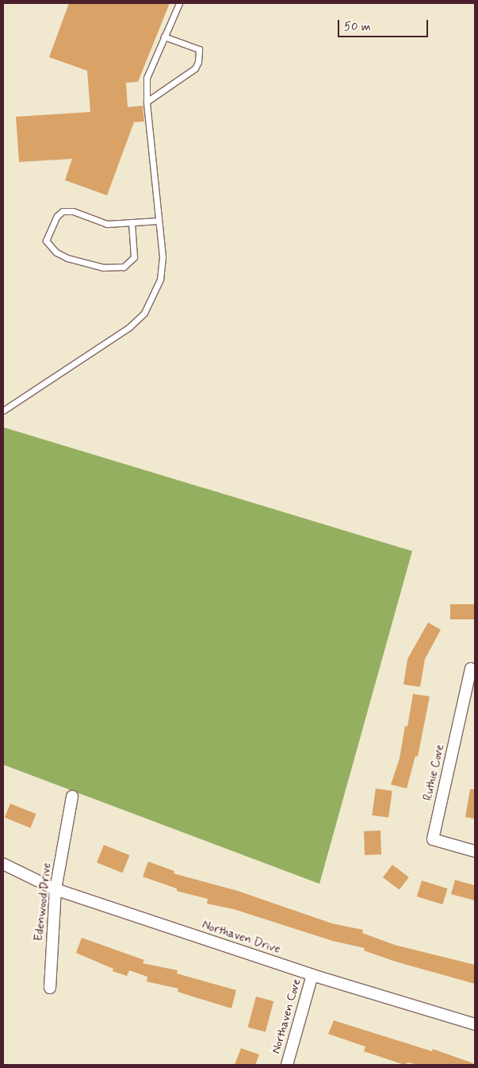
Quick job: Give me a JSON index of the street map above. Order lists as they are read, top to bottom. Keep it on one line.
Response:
{"streets":{"street":["Ruthie Cove","Edenwood Drive","Northaven Drive","Northaven Cove"]},"crossings":[["Edenwood Drive","Northaven Drive"],["Northaven Drive","Northaven Cove"]],"scale_bar":"50 m"}
